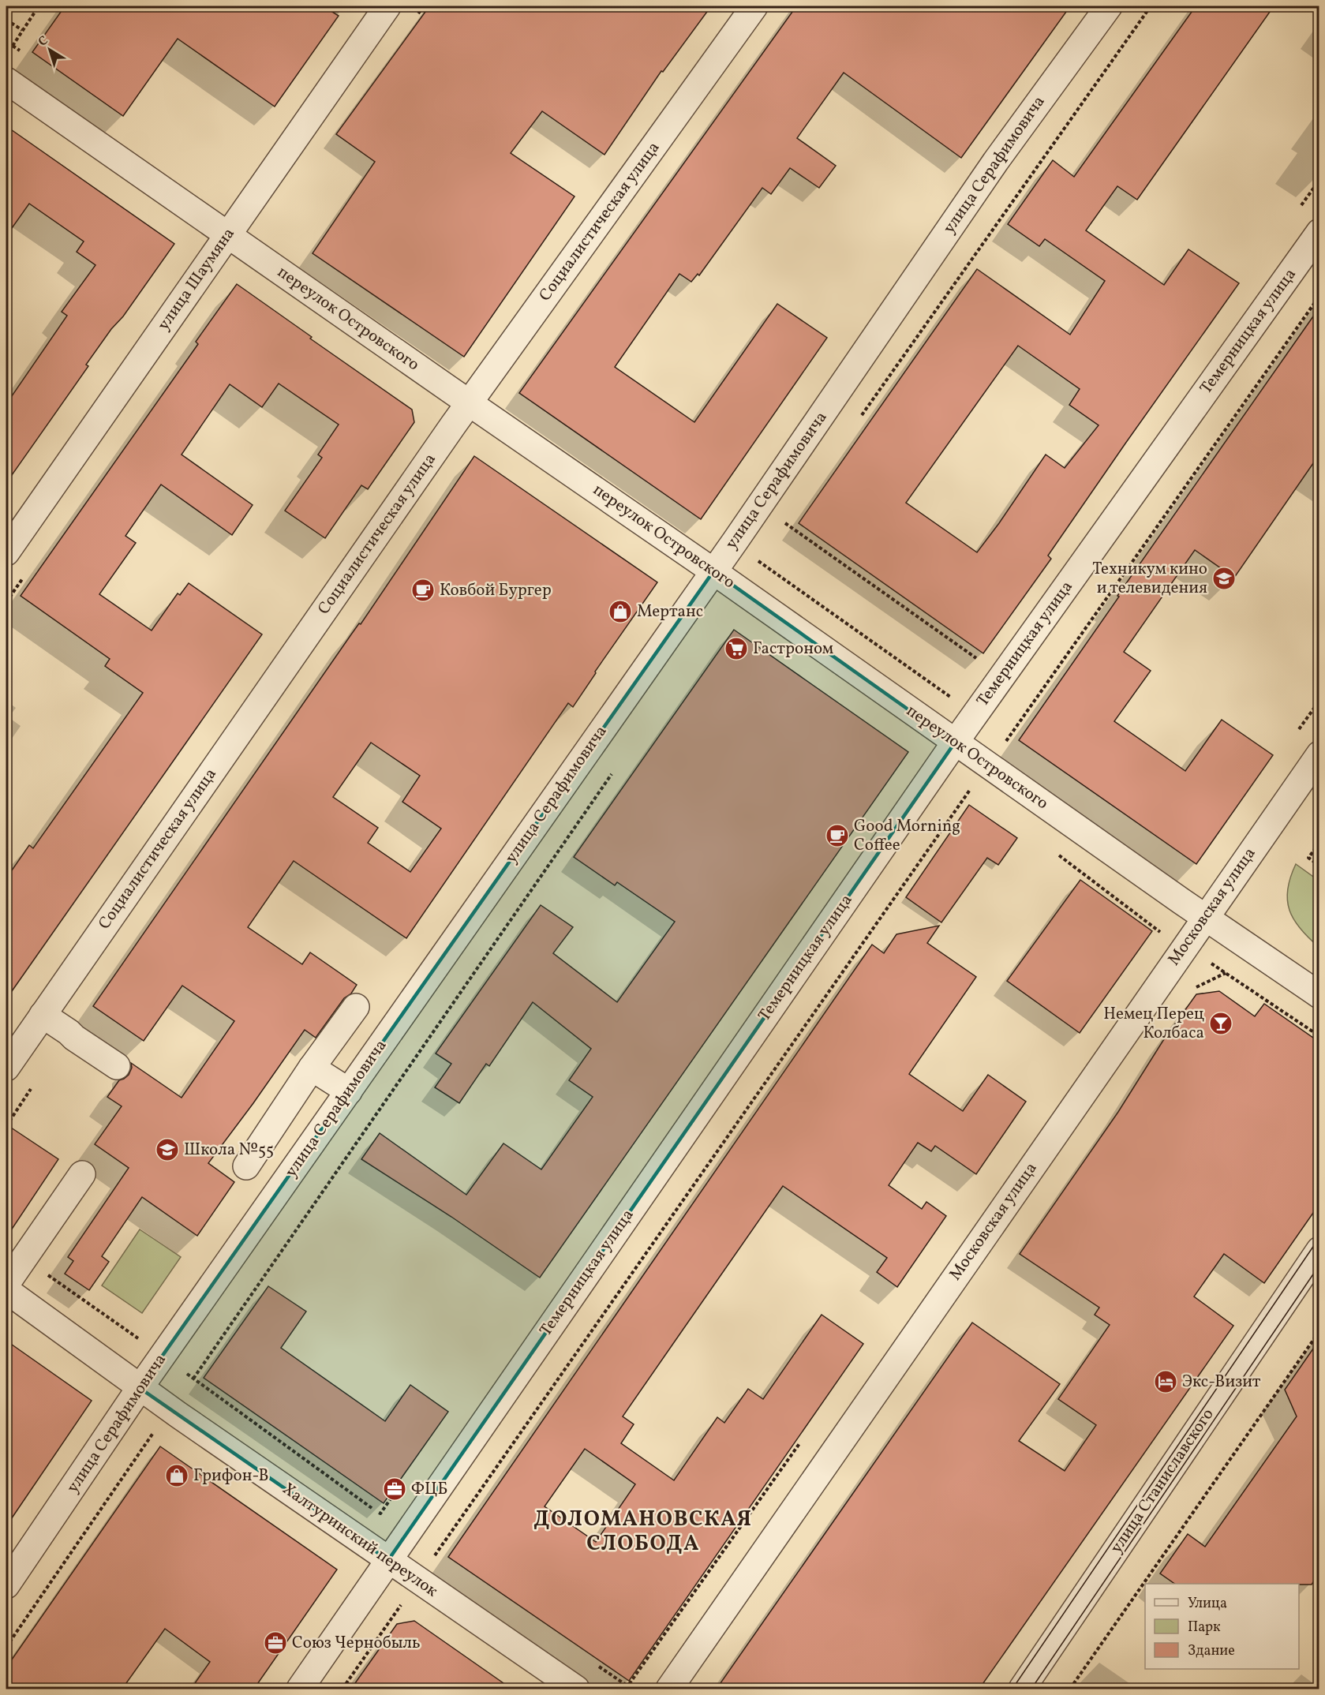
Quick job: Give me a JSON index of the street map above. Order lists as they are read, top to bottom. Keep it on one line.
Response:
{"streets":{"street":["улица Серафимовича","Социалистическая улица","улица Шаумяна","переулок Островского","Темерницкая улица","Московская улица","улица Станиславского","Халтуринский переулок"]},"crossings":[["улица Серафимовича","переулок Островского"],["улица Серафимовича","Халтуринский переулок"],["Социалистическая улица","переулок Островского"],["улица Шаумяна","переулок Островского"],["переулок Островского","Темерницкая улица"],["переулок Островского","Московская улица"],["Темерницкая улица","Халтуринский переулок"]],"districts":["ДОЛОМАНОВСКАЯ СЛОБОДА"],"places":{"school or university":["Техникум кино и телевидения","Школа №55"],"cafe":["Ковбой Бургер","Good Morning Coffee"],"shop":["Мертанс","Грифон-В"],"supermarket":["Гастроном"],"bar":["Немец Перец Колбаса"],"hotel":["Экс-Визит"],"office":["ФЦБ","Союз Чернобыль"]},"legend":["Улица","Парк","Здание"],"north":"top left"}
